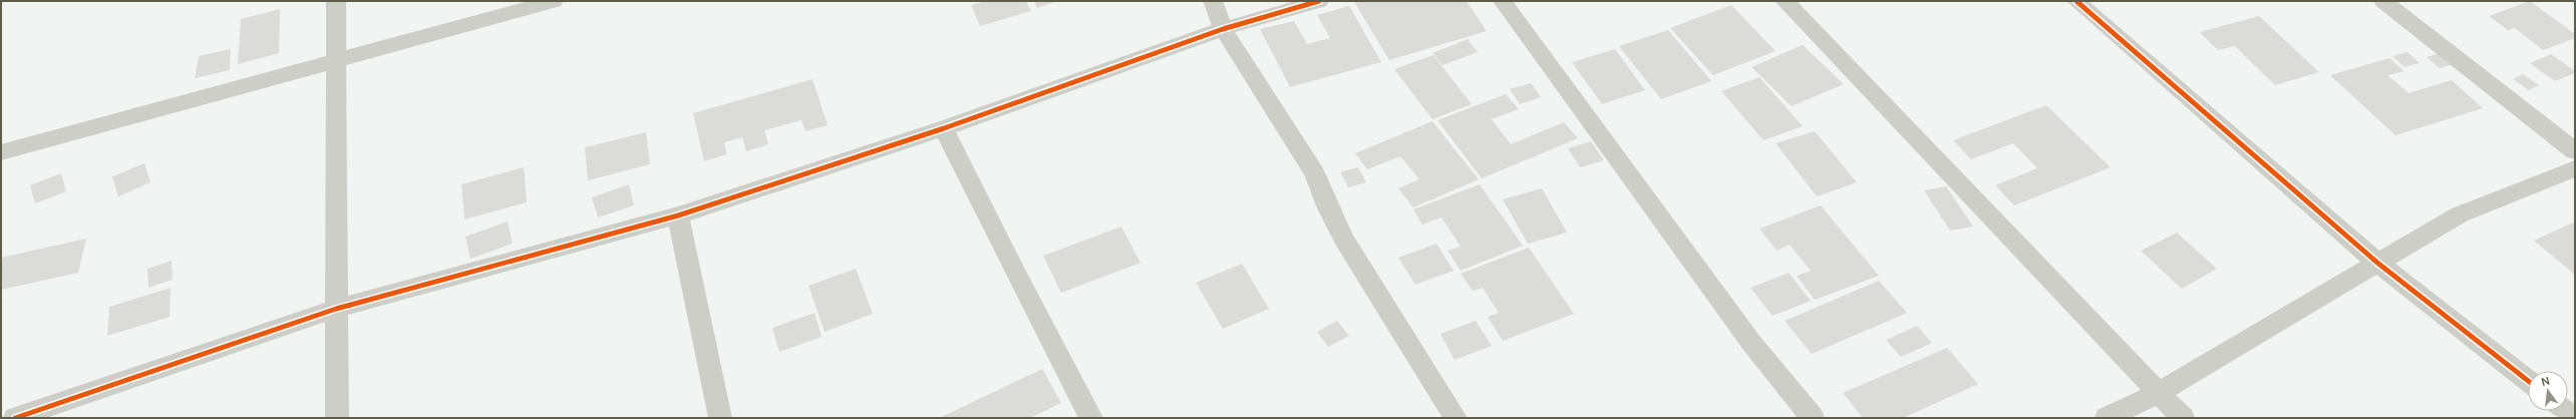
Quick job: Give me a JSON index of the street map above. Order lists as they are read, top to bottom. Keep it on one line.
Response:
{"north":"top"}
